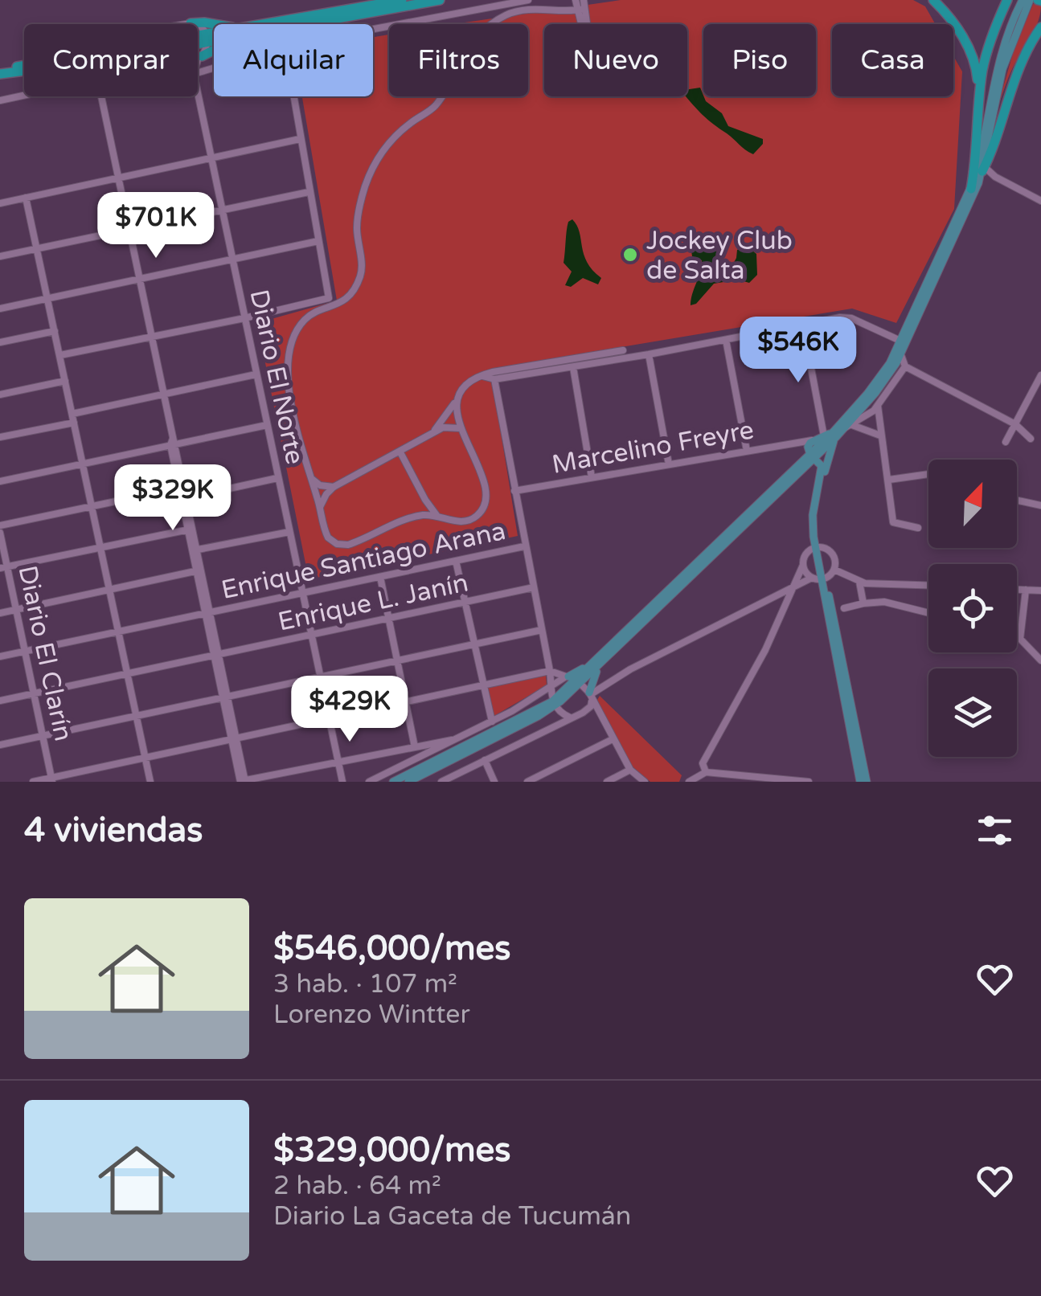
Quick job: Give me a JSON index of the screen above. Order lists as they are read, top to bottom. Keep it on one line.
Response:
{"streets":{"street":["Diario El Norte","Marcelino Freyre","Enrique Santiago Arana","Enrique L. Janín","Diario El Clarín"]},"crossings":[["Diario El Norte","Enrique Santiago Arana"],["Diario El Norte","Enrique L. Janín"],["Enrique Santiago Arana","Diario El Clarín"],["Enrique L. Janín","Diario El Clarín"]],"places":["Jockey Club de Salta"],"north":"top right","page":{"chip":["Comprar","Alquilar","Filtros","Nuevo","Piso","Casa"],"price":["$701K","$546K","$329K","$429K"],"heading":"4 viviendas","list":[{"name":"$546,000/mes","note":"3 hab. · 107 m² · Lorenzo Wintter"},{"name":"$329,000/mes","note":"2 hab. · 64 m² · Diario La Gaceta de Tucumán"}]}}
